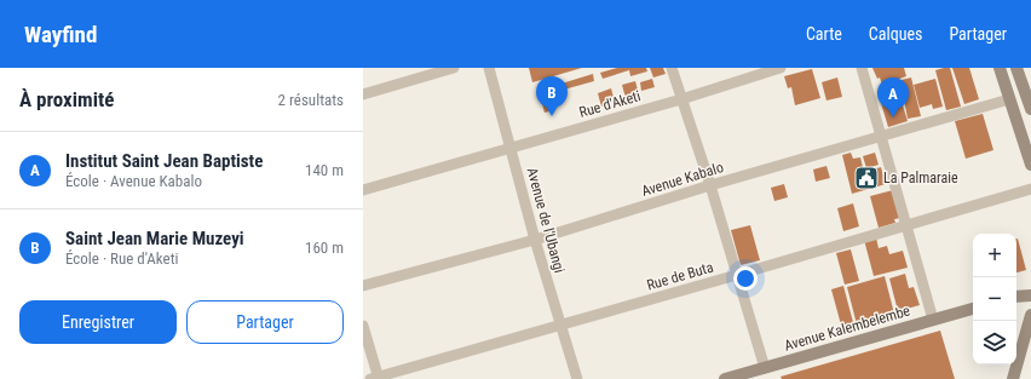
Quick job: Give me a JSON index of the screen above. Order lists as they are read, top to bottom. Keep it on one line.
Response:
{"streets":{"street":["Rue d'Aketi","Avenue Kabalo","Avenue de l'Ubangi","Rue de Buta","Avenue Kalembelembe"]},"crossings":[["Rue d'Aketi","Avenue de l'Ubangi"],["Avenue Kabalo","Avenue de l'Ubangi"],["Avenue de l'Ubangi","Rue de Buta"]],"places":{"public building":["La Palmaraie"]},"page":{"header":"Wayfind","nav":["Carte","Calques","Partager"],"heading":["À proximité","2 résultats"],"pins":["B","A"],"list":[{"mark":"A","name":"Institut Saint Jean Baptiste","note":"École · Avenue Kabalo","value":"140 m"},{"mark":"B","name":"Saint Jean Marie Muzeyi","note":"École · Rue d'Aketi","value":"160 m"}],"map_buttons":["+","−"],"buttons":["Enregistrer","Partager"]}}
